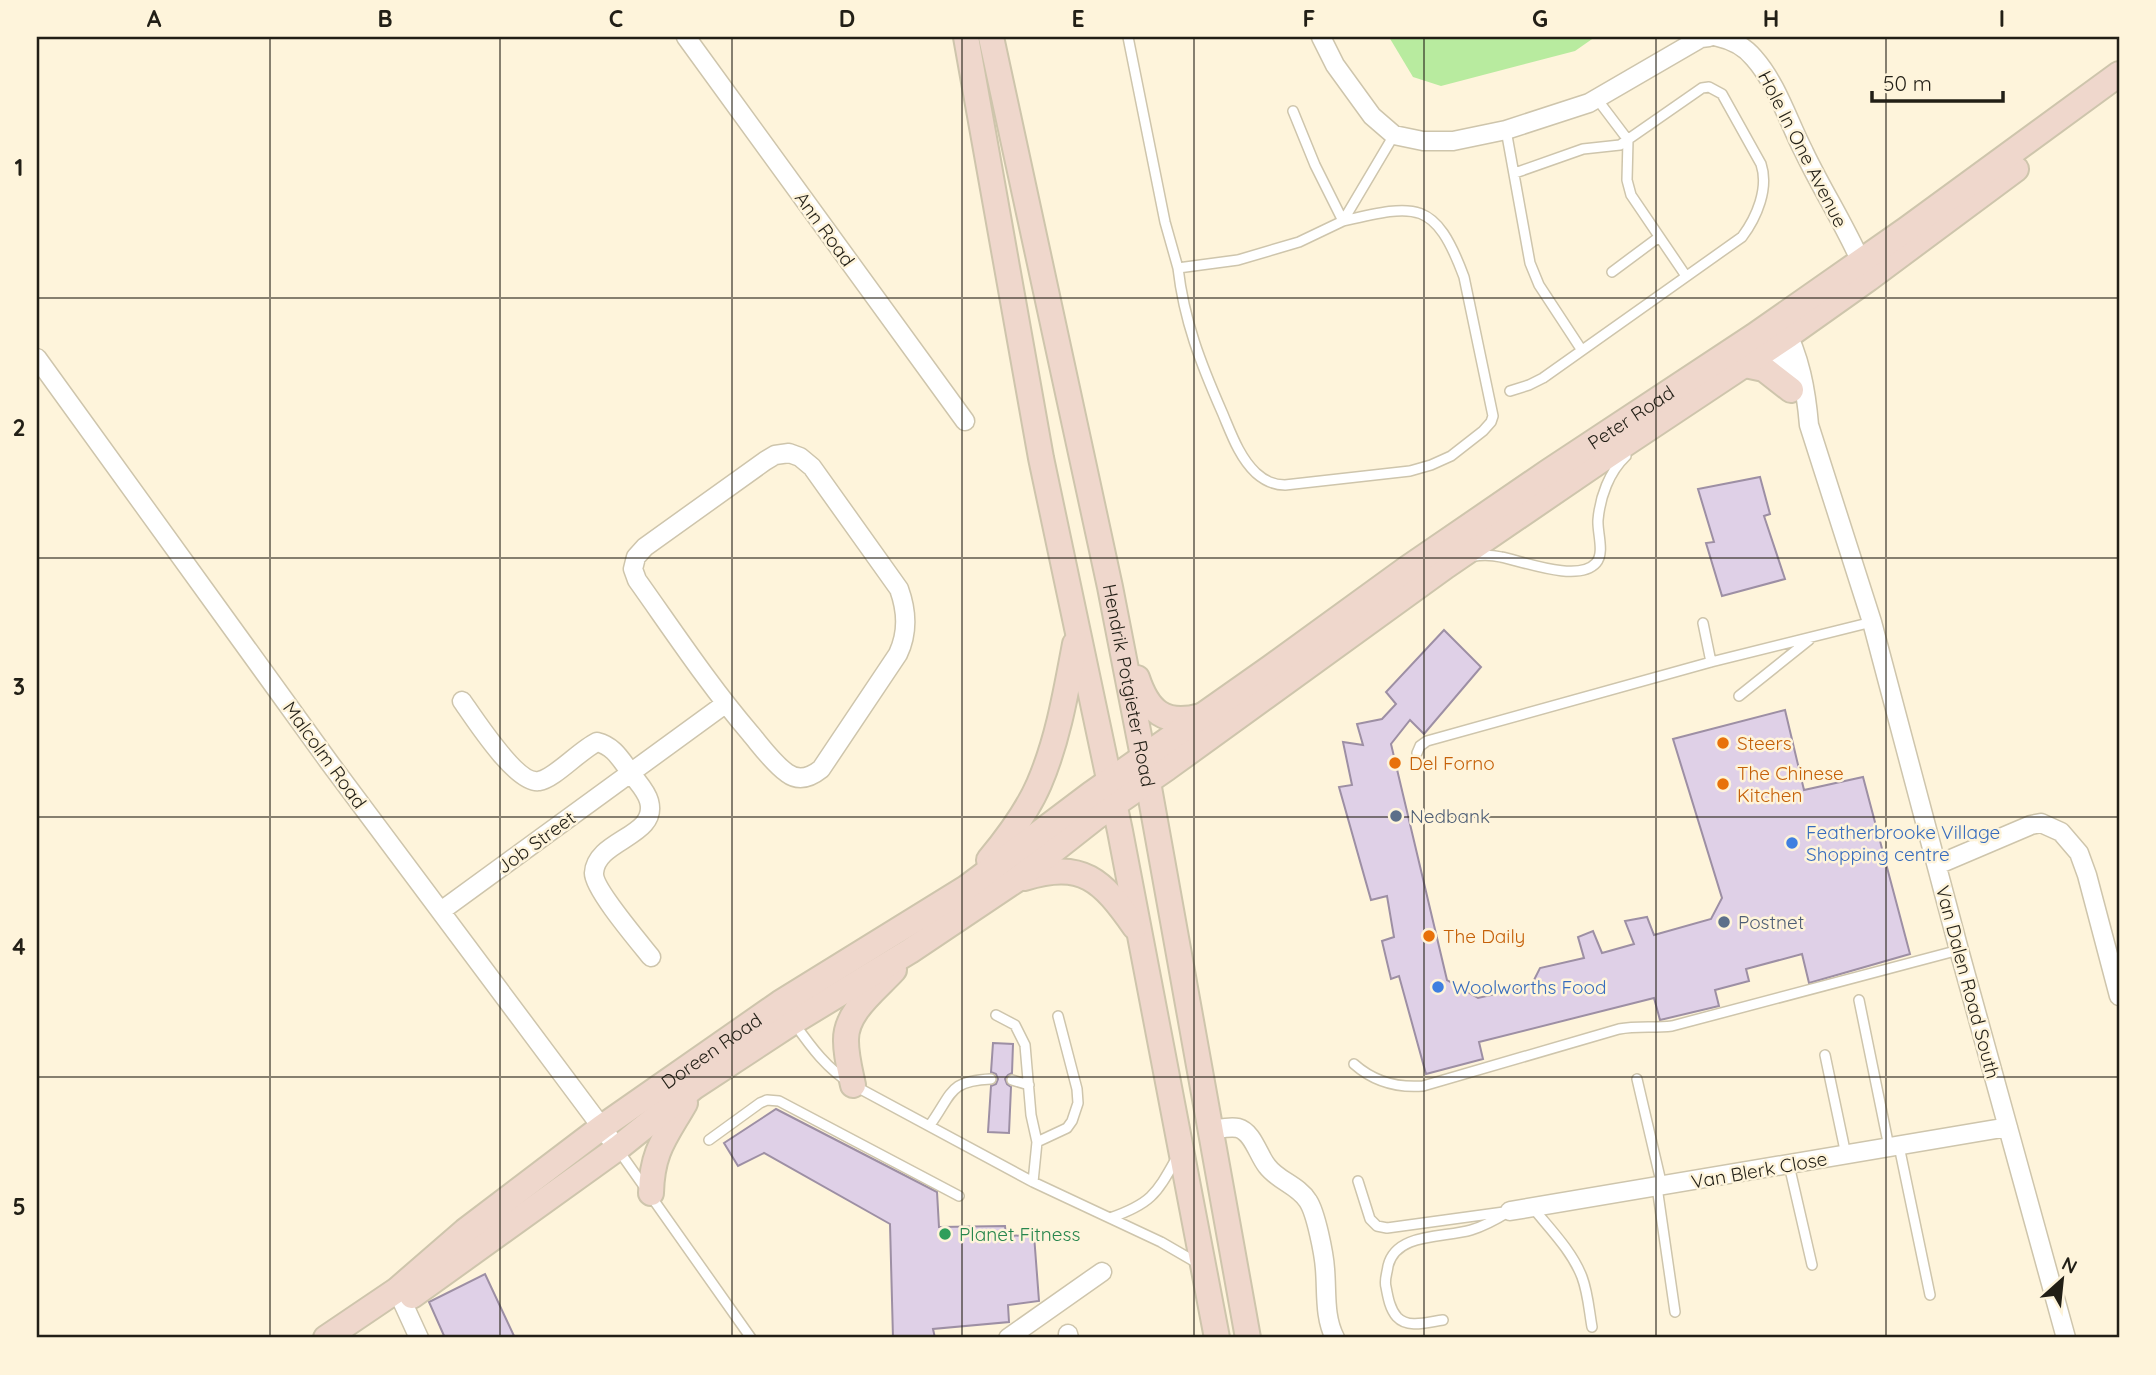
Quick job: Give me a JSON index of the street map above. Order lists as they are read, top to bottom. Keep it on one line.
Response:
{"streets":{"main road":["Peter Road","Hendrik Potgieter Road","Doreen Road"],"street":["Hole In One Avenue","Ann Road","Malcolm Road","Job Street","Van Dalen Road South","Van Blerk Close"]},"crossings":[["Hole In One Avenue","Peter Road"],["Peter Road","Hendrik Potgieter Road"],["Peter Road","Van Dalen Road South"],["Hendrik Potgieter Road","Doreen Road"],["Malcolm Road","Job Street"],["Malcolm Road","Doreen Road"],["Van Dalen Road South","Van Blerk Close"]],"places":["Steers","Del Forno","The Chinese Kitchen","Nedbank","Featherbrooke Village Shopping centre","Postnet","The Daily","Woolworths Food","Planet Fitness"],"scale_bar":"50 m","north":"top right","grid":{"columns":["A","B","C","D","E","F","G","H","I"],"rows":["1","2","3","4","5"]}}
